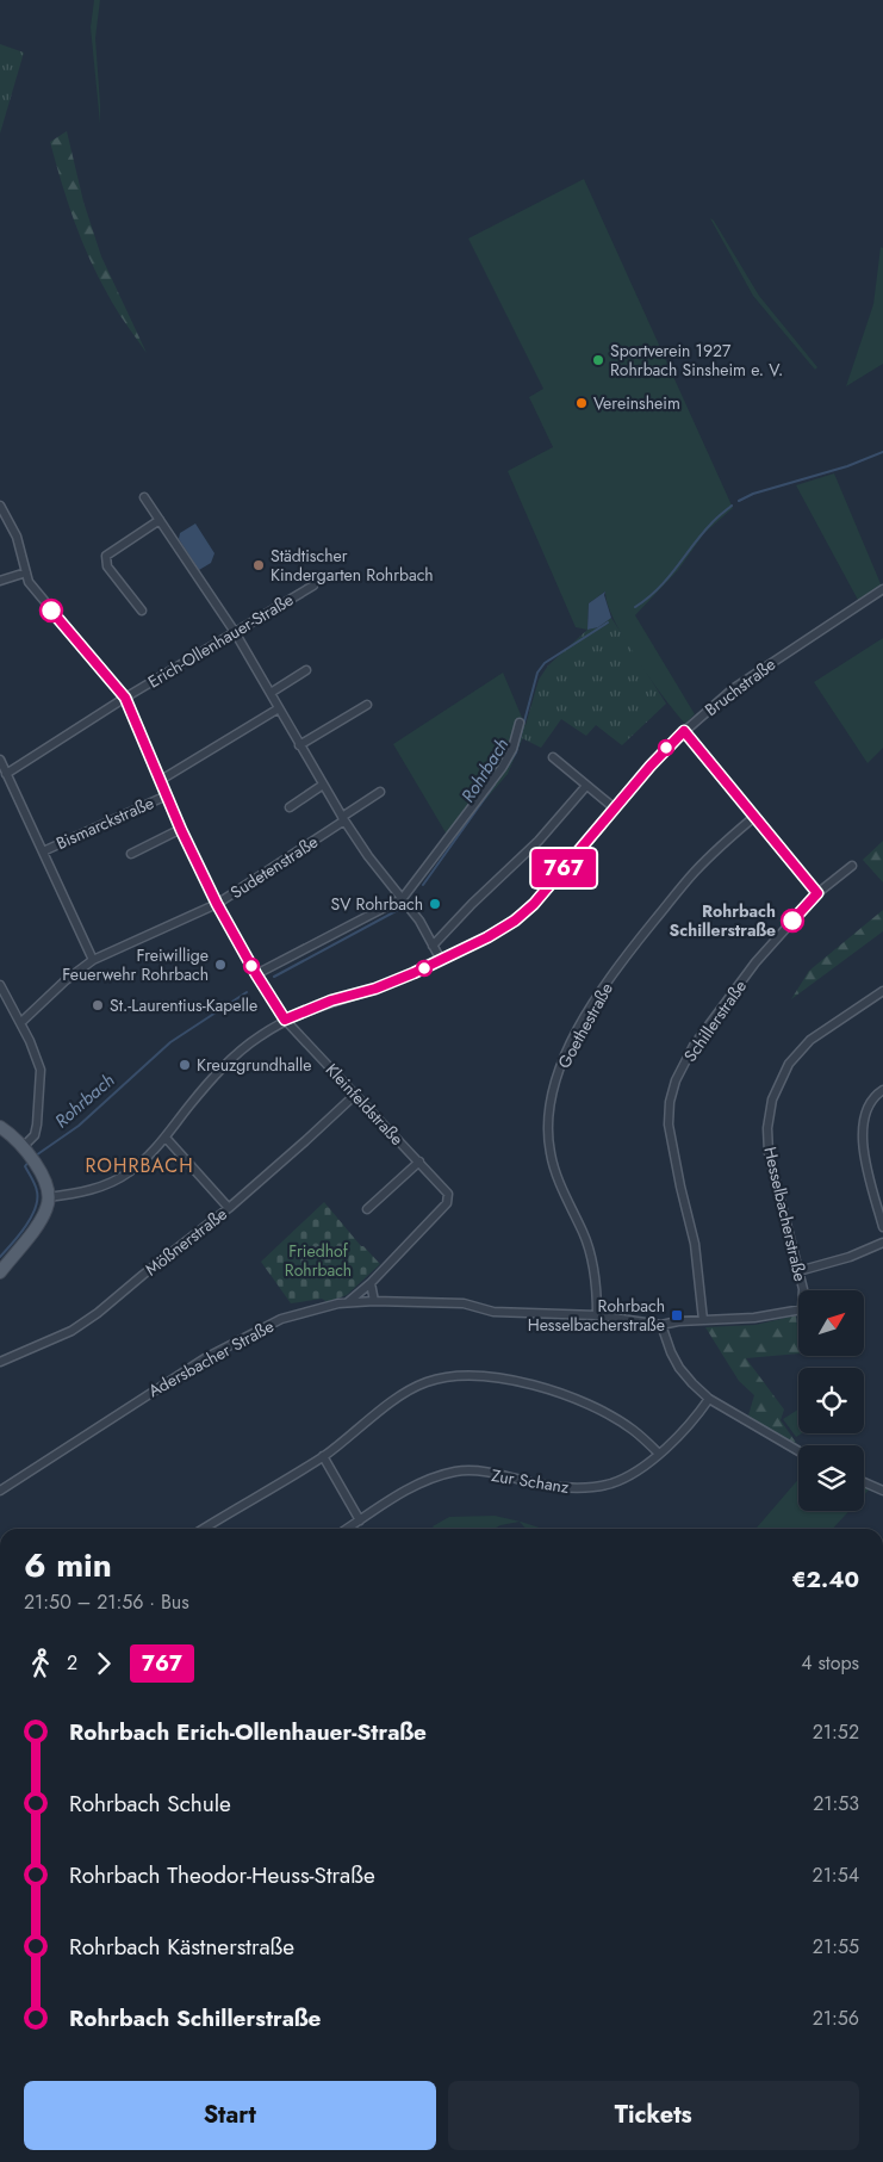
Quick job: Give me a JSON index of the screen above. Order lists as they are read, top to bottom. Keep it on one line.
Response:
{"streets":{"street":["Erich-Ollenhauer-Straße","Bruchstraße","Bismarckstraße","Sudetenstraße","Schillerstraße","Goethestraße","Kleinfeldstraße","Hesselbacherstraße","Mößnerstraße","Adersbacher Straße","Zur Schanz"]},"crossings":[["Erich-Ollenhauer-Straße","Kleinfeldstraße"],["Bruchstraße","Kleinfeldstraße"],["Bismarckstraße","Kleinfeldstraße"],["Sudetenstraße","Kleinfeldstraße"],["Schillerstraße","Adersbacher Straße"],["Goethestraße","Adersbacher Straße"],["Kleinfeldstraße","Mößnerstraße"],["Kleinfeldstraße","Adersbacher Straße"]],"districts":["ROHRBACH"],"water":["Rohrbach"],"parks":["Friedhof Rohrbach"],"places":{"other":["Sportverein 1927 Rohrbach Sinsheim e. V.","Vereinsheim","Städtischer Kindergarten Rohrbach","SV Rohrbach","Rohrbach Schillerstraße","Freiwillige Feuerwehr Rohrbach","St.-Laurentius-Kapelle","Kreuzgrundhalle"],"transit":["Rohrbach Hesselbacherstraße"]},"lines":["bus line 767"],"north":"top right","page":{"on_map":"767","heading":["6 min","21:50 – 21:56 · Bus","€2.40"],"legs":["2","767","4 stops"],"list":[{"name":"Rohrbach Erich-Ollenhauer-Straße","value":"21:52"},{"name":"Rohrbach Schule","value":"21:53"},{"name":"Rohrbach Theodor-Heuss-Straße","value":"21:54"},{"name":"Rohrbach Kästnerstraße","value":"21:55"},{"name":"Rohrbach Schillerstraße","value":"21:56"}],"buttons":["Start","Tickets"]}}
